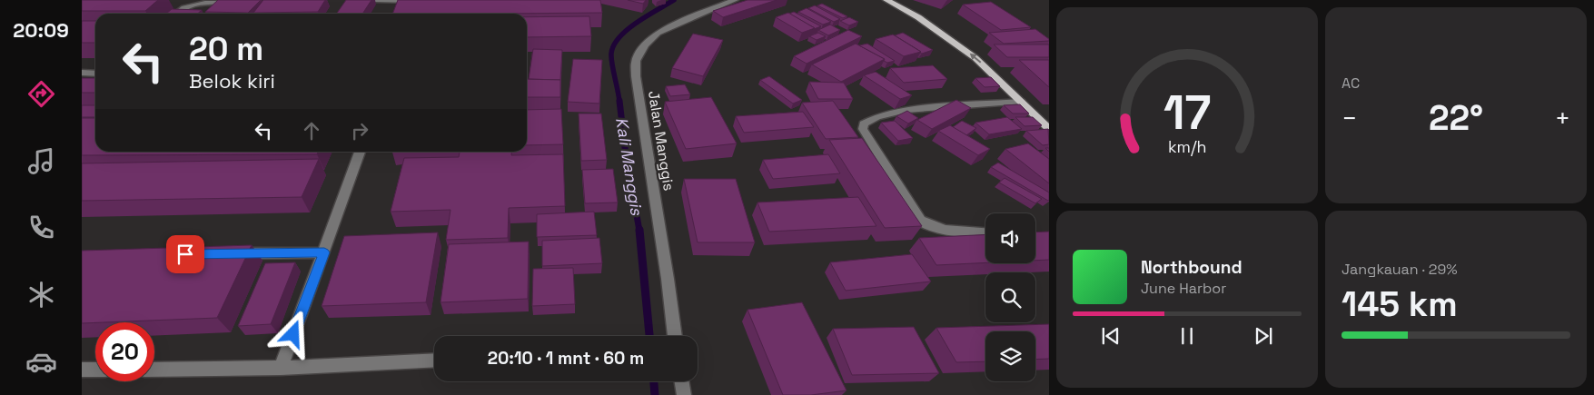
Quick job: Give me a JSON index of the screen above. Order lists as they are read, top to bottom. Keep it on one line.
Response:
{"streets":{"street":["Jalan Manggis"]},"water":["Kali Manggis"],"page":{"tabs":"20:09","tile":["AC",["Jangkauan · 29%","145 km"]],"turn":["20 m","Belok kiri"],"heat":["−","22°","+"],"song":["Northbound","June Harbor"],"limit":"20","trip":"20:10 · 1 mnt · 60 m","gauge":["17","km/h"]}}
